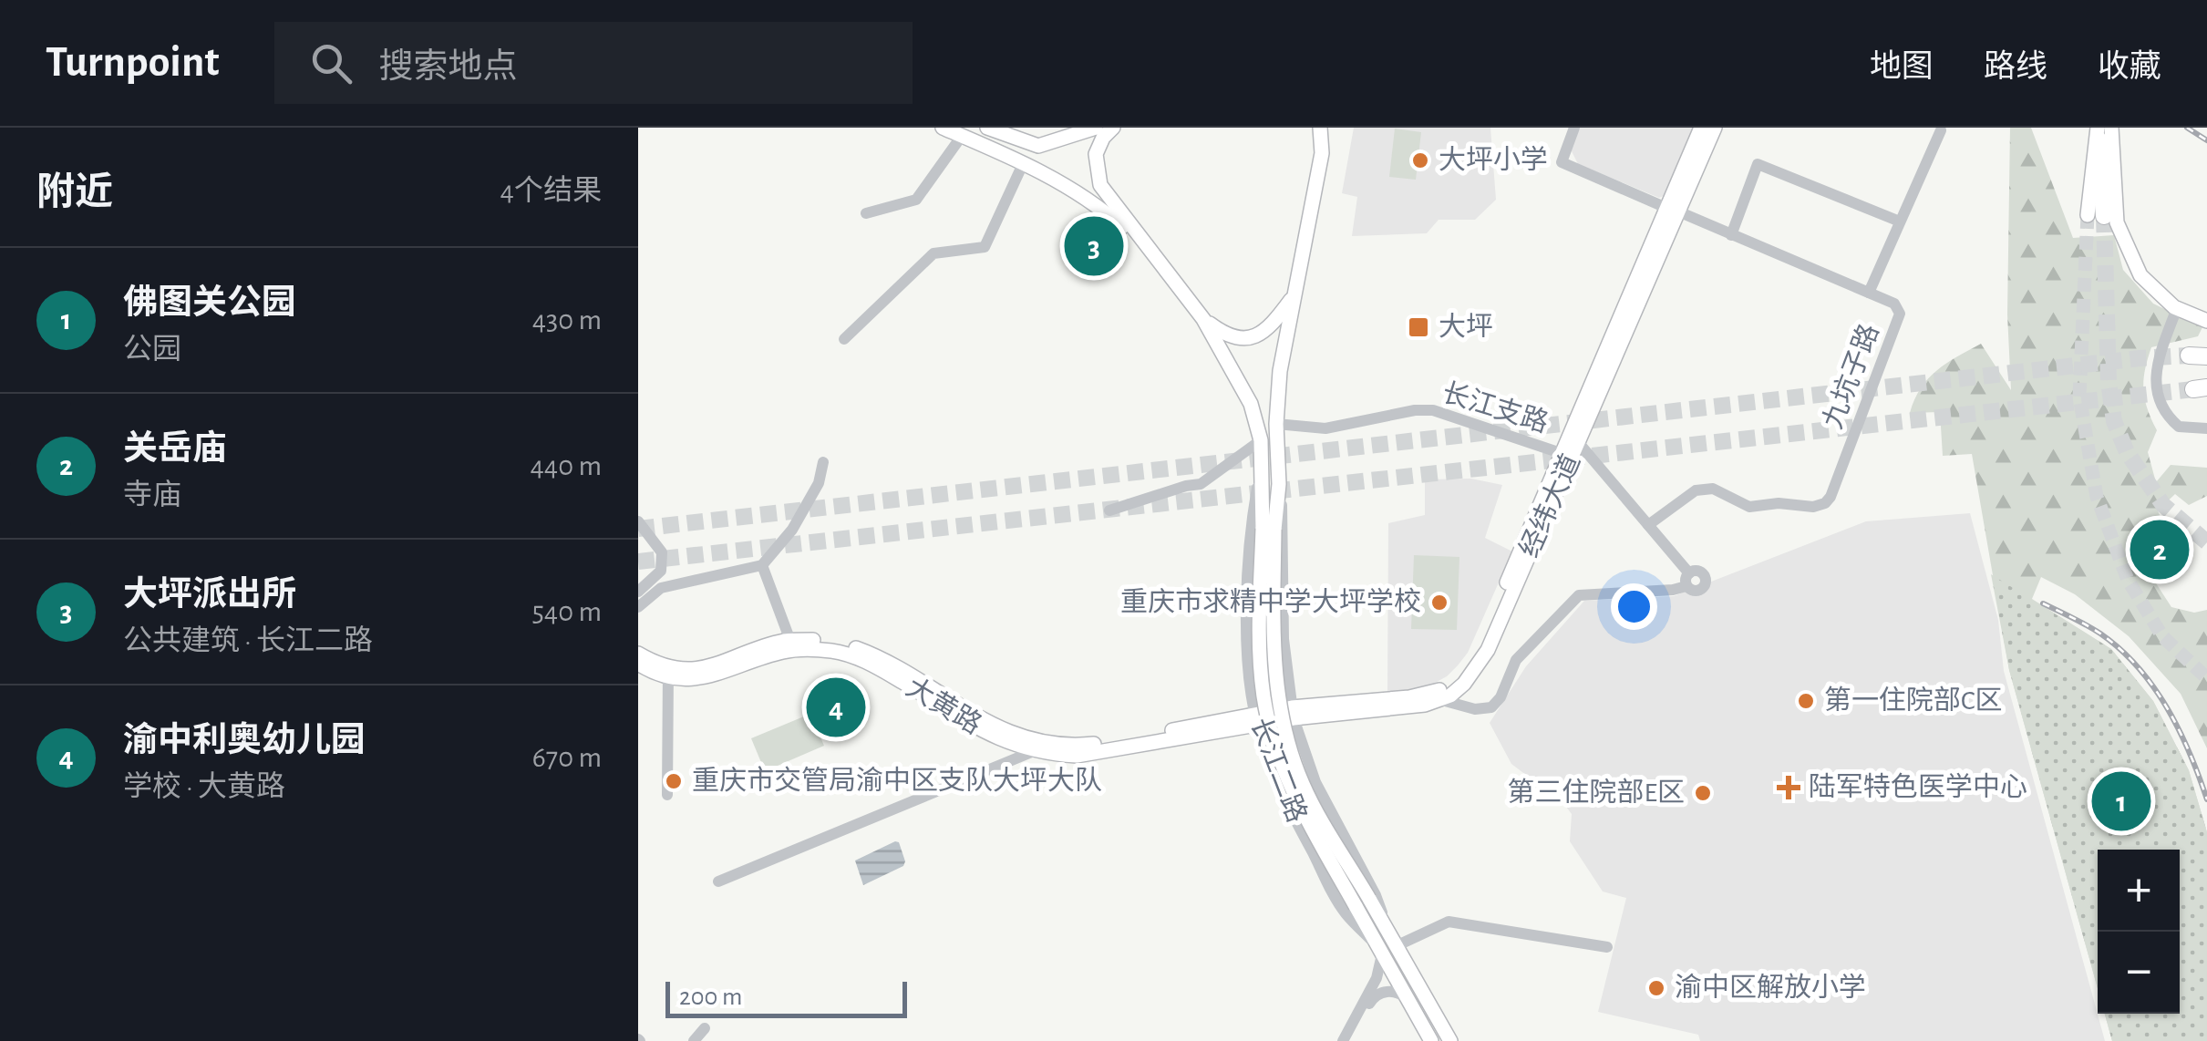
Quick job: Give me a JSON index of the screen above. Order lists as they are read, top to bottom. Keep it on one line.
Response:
{"streets":{"main road":["经纬大道","大黄路","长江二路"],"street":["九坑子路","长江支路"]},"crossings":[["九坑子路","经纬大道"],["长江支路","经纬大道"],["长江支路","长江二路"],["经纬大道","大黄路"],["经纬大道","长江二路"],["大黄路","长江二路"]],"places":{"other":["大坪小学","重庆市求精中学大坪学校","第一住院部C区","重庆市交管局渝中区支队大坪大队","第三住院部E区","渝中区解放小学"],"transit":["大坪"],"health":["陆军特色医学中心"]},"scale_bar":"200 m","page":{"header":"Turnpoint","search":"搜索地点","nav":["地图","路线","收藏"],"heading":["附近","4个结果"],"pins":["3","2","4","1"],"list":[{"mark":"1","name":"佛图关公园","note":"公园","value":"430 m"},{"mark":"2","name":"关岳庙","note":"寺庙","value":"440 m"},{"mark":"3","name":"大坪派出所","note":"公共建筑 · 长江二路","value":"540 m"},{"mark":"4","name":"渝中利奥幼儿园","note":"学校 · 大黄路","value":"670 m"}],"map_buttons":["+","−"],"scale":"200 m"}}
